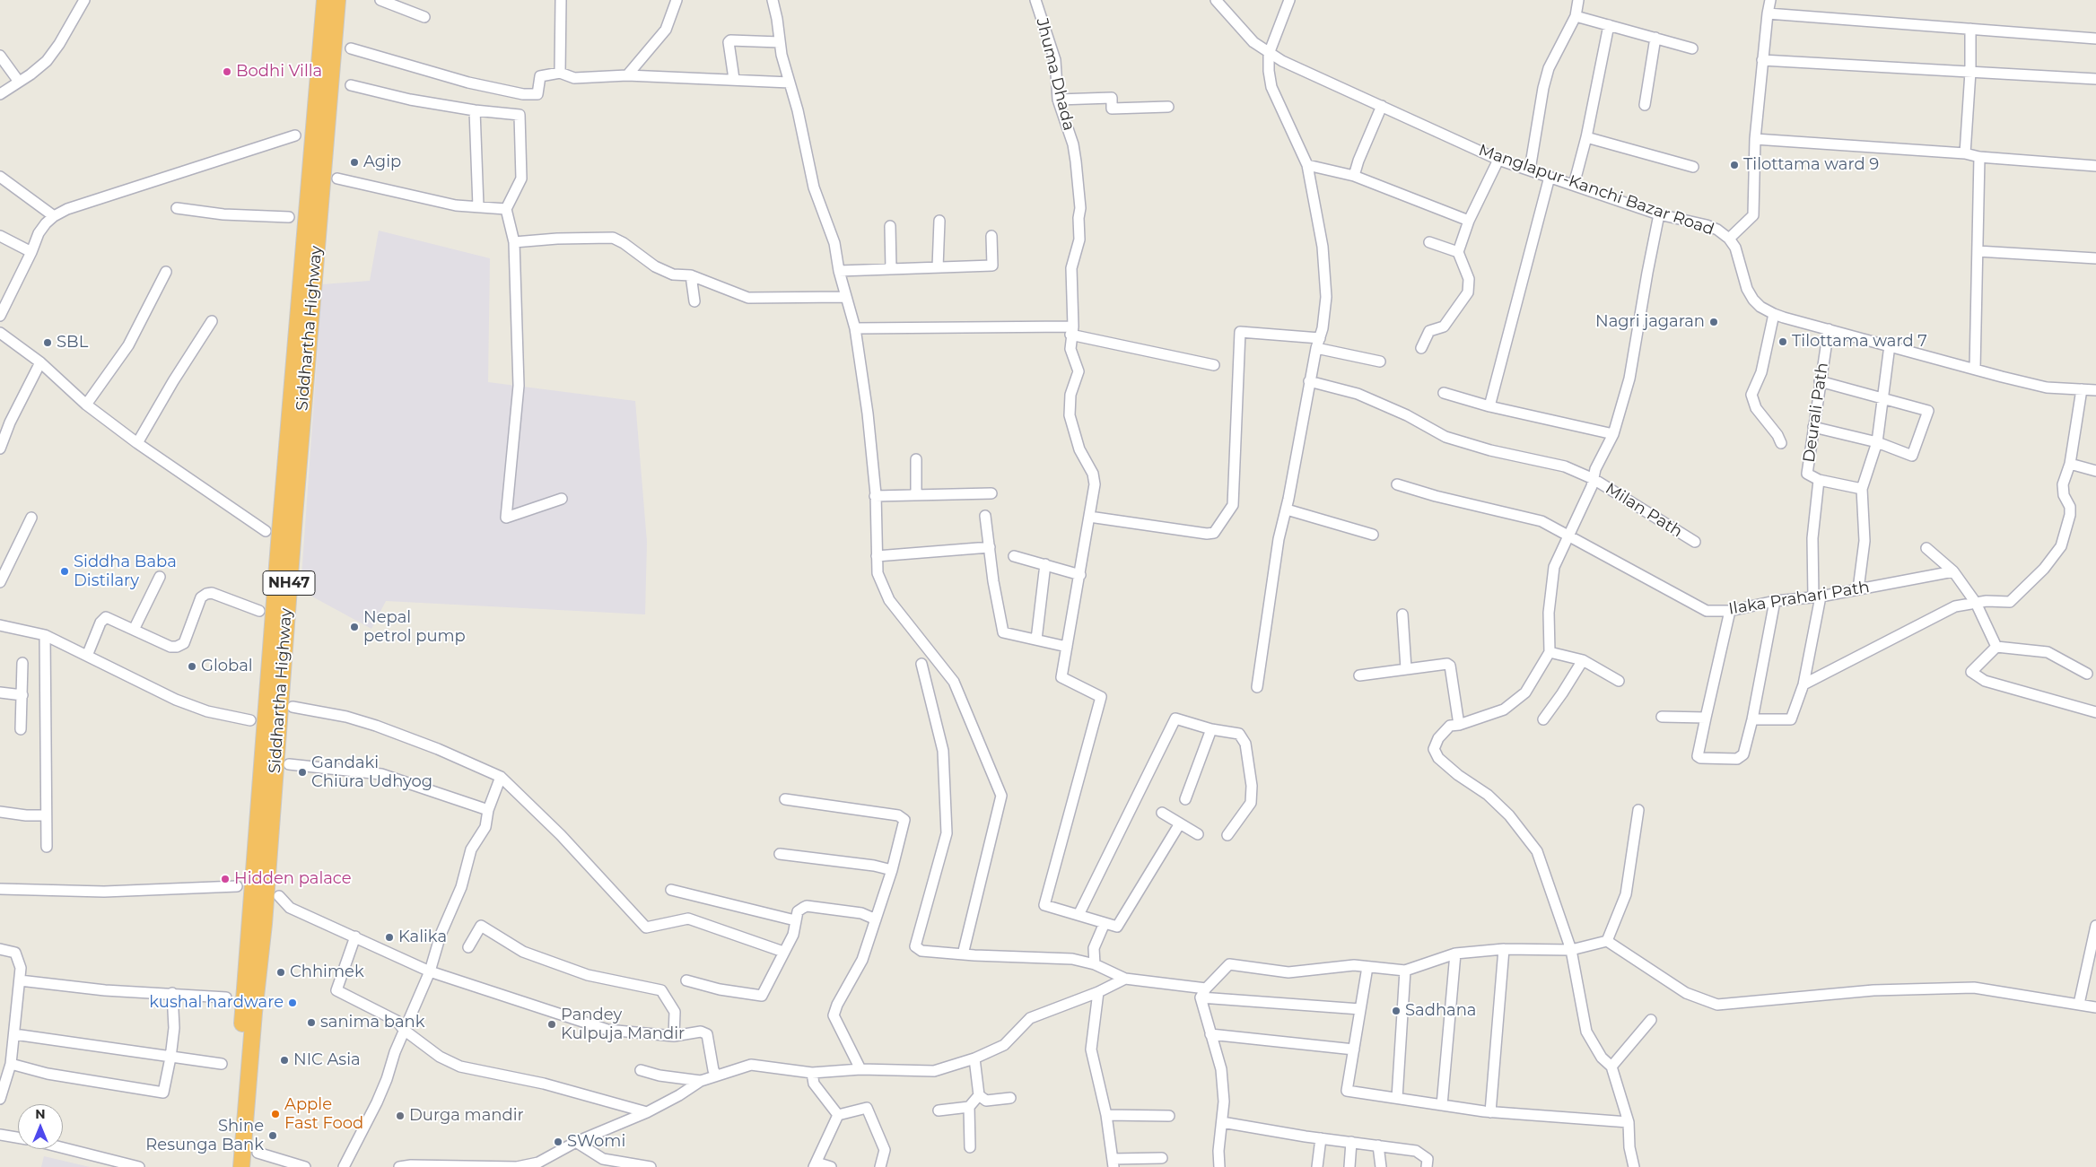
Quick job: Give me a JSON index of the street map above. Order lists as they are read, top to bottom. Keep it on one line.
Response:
{"streets":{"highway":["Siddhartha Highway","NH47"],"street":["Jhuma Dhada","Manglapur-Kanchi Bazar Road","Deurali Path","Milan Path","Ilaka Prahari Path"]},"crossings":[["Manglapur-Kanchi Bazar Road","Deurali Path"],["Deurali Path","Ilaka Prahari Path"]],"places":["Bodhi Villa","Agip","Tilottama ward 9","Nagri jagaran","Tilottama ward 7","SBL","Siddha Baba Distilary","Nepal petrol pump","Global","Gandaki Chiura Udhyog","Hidden palace","Kalika","Chhimek","kushal hardware","Sadhana","sanima bank","Pandey Kulpuja Mandir","NIC Asia","Apple Fast Food","Durga mandir","Shine Resunga Bank","SWomi"],"north":"top"}
